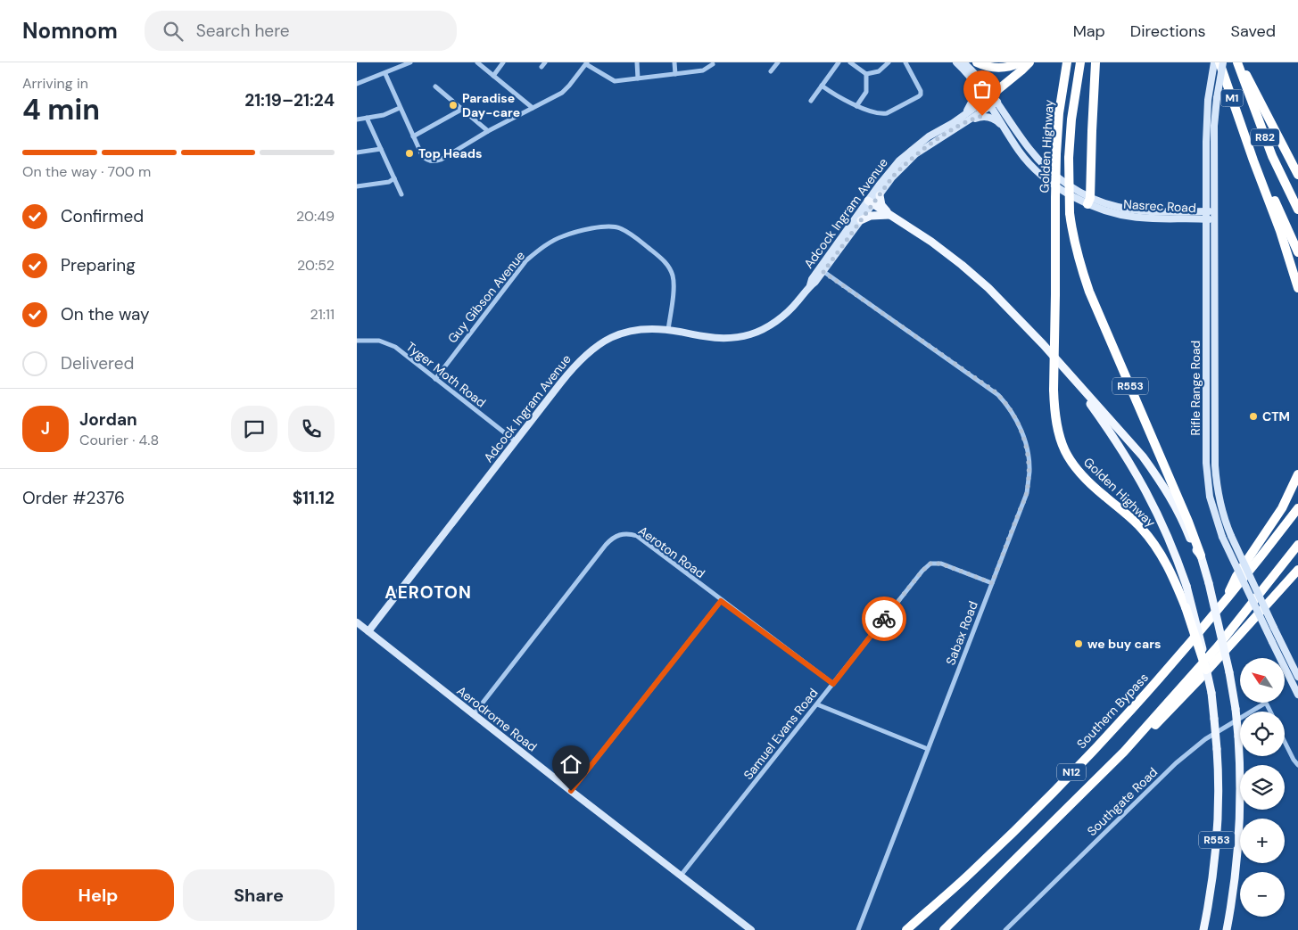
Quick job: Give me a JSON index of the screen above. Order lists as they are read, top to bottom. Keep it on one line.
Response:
{"streets":{"highway":["M1","R82","Golden Highway","R553","Southern Bypass","N12"],"main road":["Nasrec Road","Adcock Ingram Avenue","Rifle Range Road","Aerodrome Road"],"street":["Guy Gibson Avenue","Tyger Moth Road","Aeroton Road","Sabax Road","Samuel Evans Road","Southgate Road"]},"crossings":[["M1","R82"],["Nasrec Road","Adcock Ingram Avenue"],["Nasrec Road","Rifle Range Road"],["Adcock Ingram Avenue","Guy Gibson Avenue"],["Adcock Ingram Avenue","Tyger Moth Road"],["Adcock Ingram Avenue","Sabax Road"],["Adcock Ingram Avenue","Aerodrome Road"],["Guy Gibson Avenue","Tyger Moth Road"],["Aeroton Road","Aerodrome Road"],["Aeroton Road","Samuel Evans Road"],["Sabax Road","Samuel Evans Road"],["Aerodrome Road","Samuel Evans Road"]],"districts":["AEROTON"],"places":["Paradise Day-care","Top Heads","CTM","we buy cars"],"north":"top left","page":{"header":"Nomnom","search":"Search here","nav":["Map","Directions","Saved"],"heading":["4 min","Arriving in","21:19–21:24"],"panel":["Jordan","Courier · 4.8","Order #2376","$11.12"],"bar":"On the way · 700 m","list":[["Confirmed","20:49"],["Preparing","20:52"],["On the way","21:11"],"Delivered"],"round":"J","map_buttons":["+","−"],"buttons":["Help","Share"]}}
